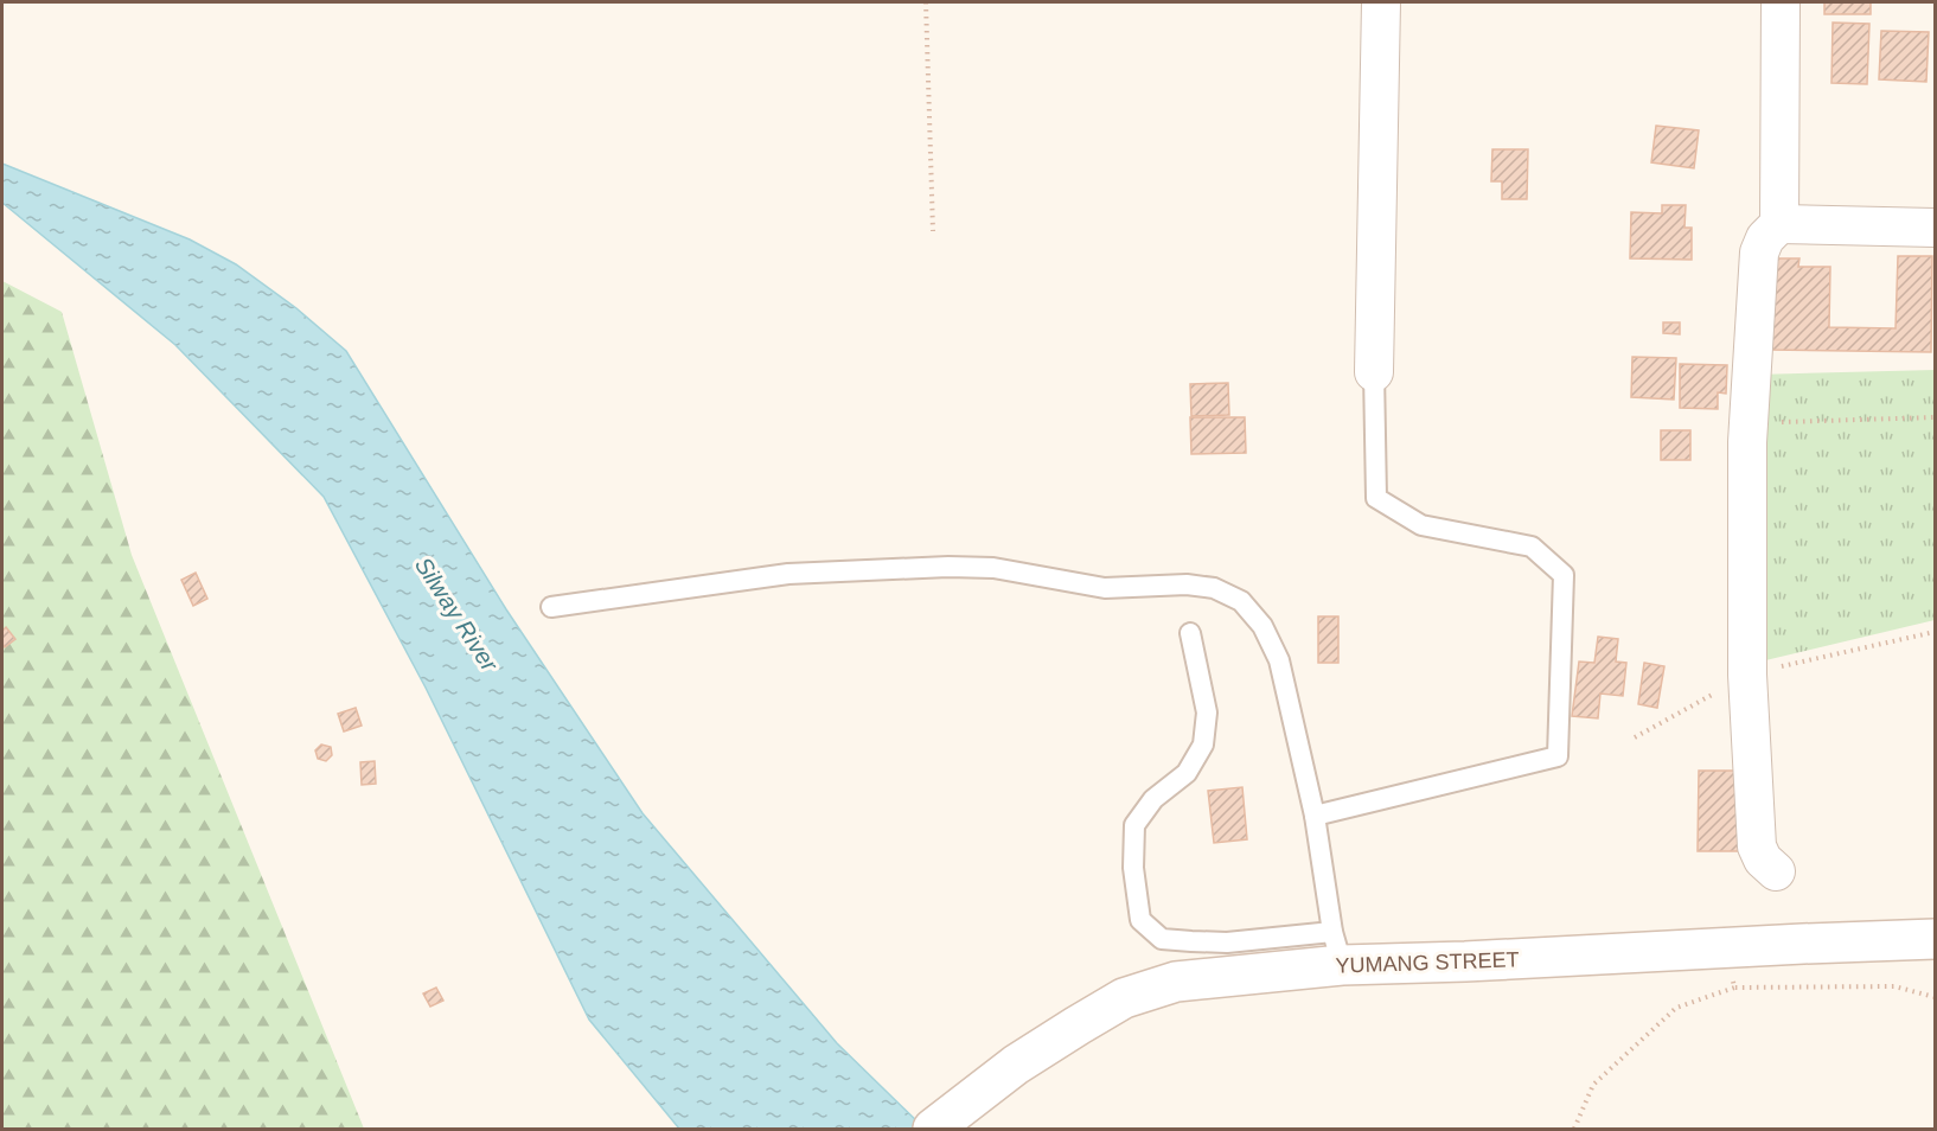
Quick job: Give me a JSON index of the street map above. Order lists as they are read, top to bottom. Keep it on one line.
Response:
{"streets":{"main road":["YUMANG STREET"]},"water":["Silway River"]}
